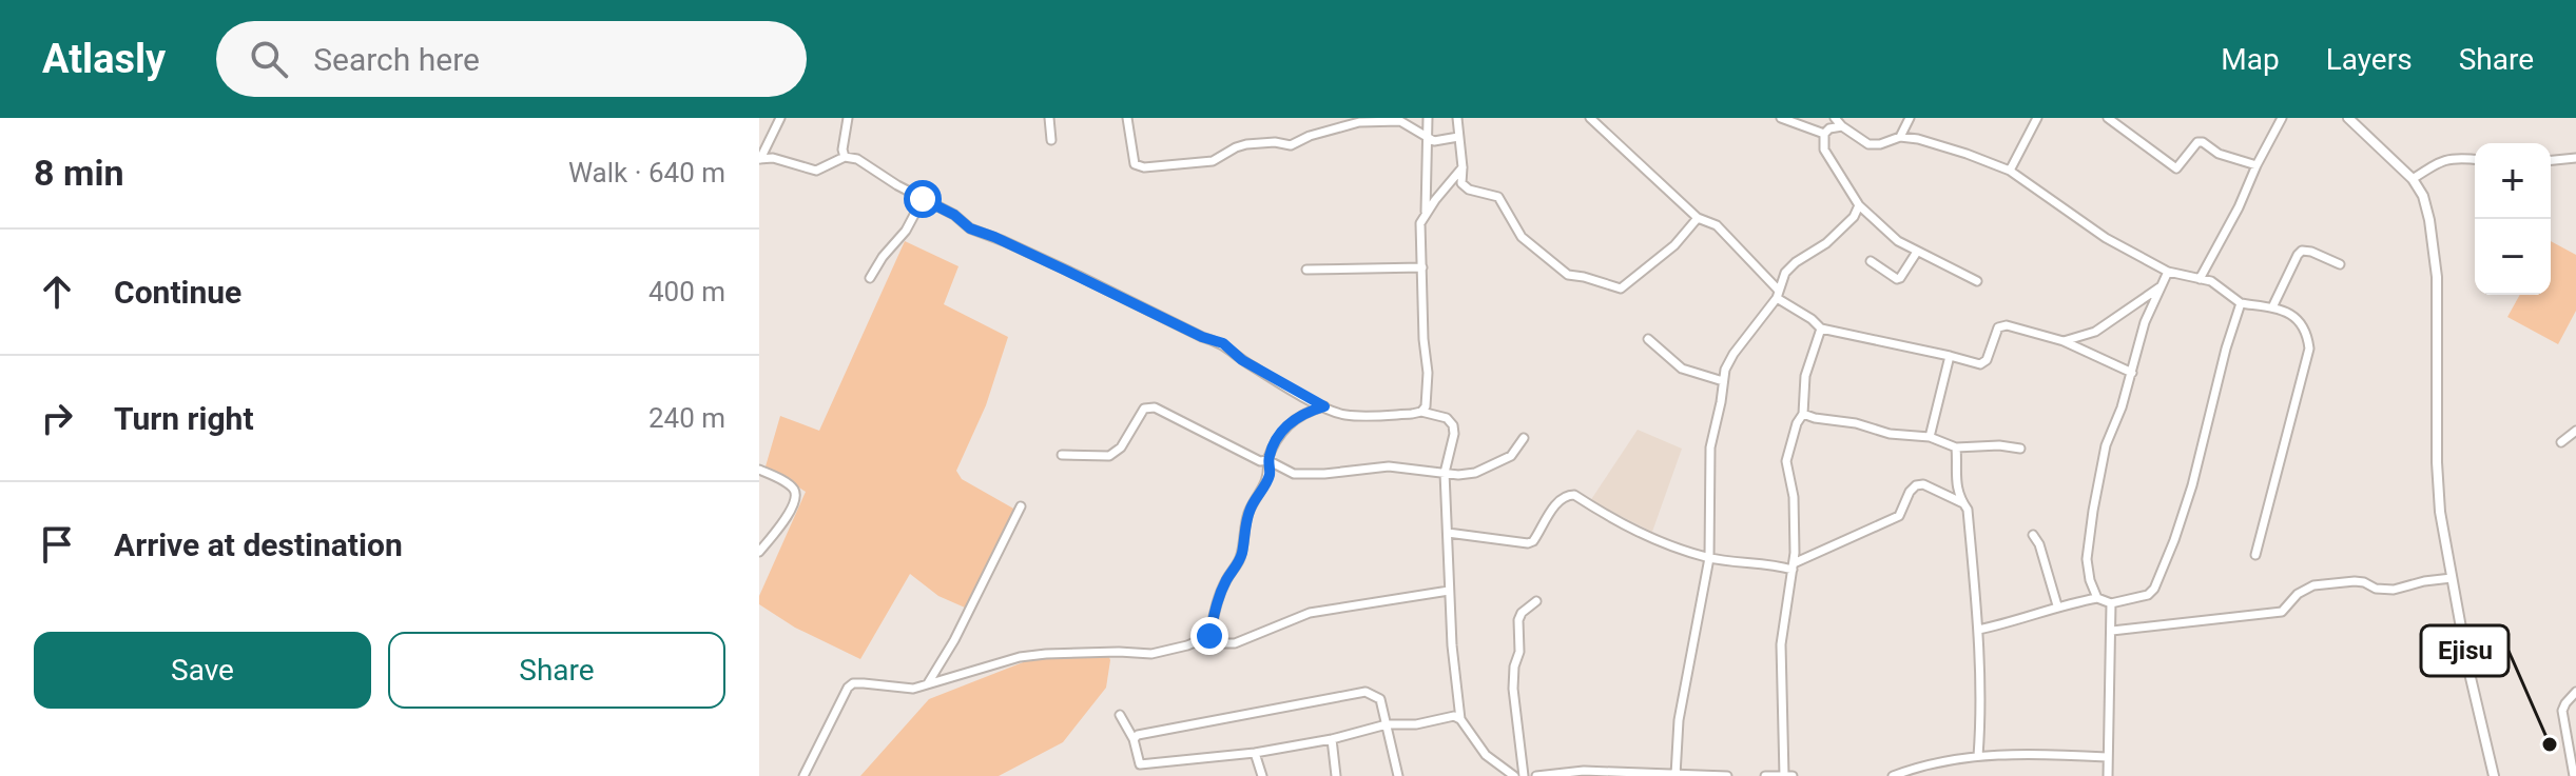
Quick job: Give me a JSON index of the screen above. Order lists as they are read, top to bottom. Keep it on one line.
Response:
{"places":["Ejisu"],"page":{"header":"Atlasly","search":"Search here","nav":["Map","Layers","Share"],"heading":["8 min","Walk · 640 m"],"map_buttons":["+","−"],"list":[["Continue","400 m"],["Turn right","240 m"],"Arrive at destination"],"buttons":["Save","Share"]}}
